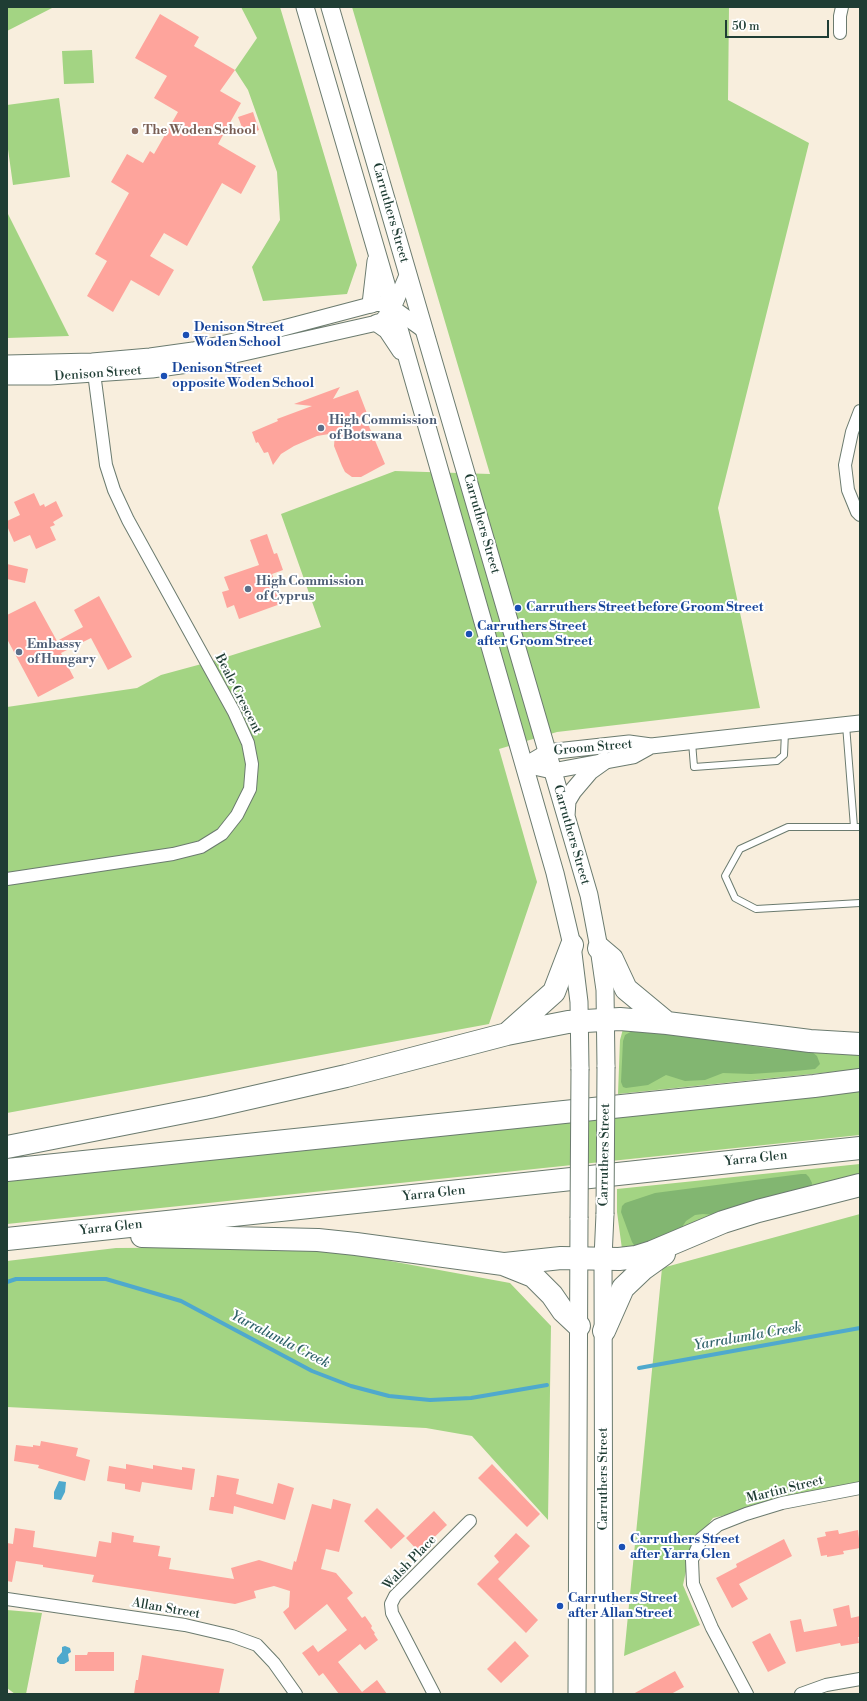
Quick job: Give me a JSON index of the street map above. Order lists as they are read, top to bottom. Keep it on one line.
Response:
{"streets":{"highway":["Yarra Glen"],"main road":["Carruthers Street"],"street":["Denison Street","Beale Crescent","Groom Street","Martin Street","Walsh Place","Allan Street"]},"crossings":[["Carruthers Street","Denison Street"],["Carruthers Street","Groom Street"],["Denison Street","Beale Crescent"]],"water":["Yarralumla Creek"],"places":["The Woden School","Denison Street Woden School","Denison Street opposite Woden School","High Commission of Botswana","High Commission of Cyprus","Carruthers Street before Groom Street","Carruthers Street after Groom Street","Embassy of Hungary","Carruthers Street after Yarra Glen","Carruthers Street after Allan Street"],"scale_bar":"50 m"}
